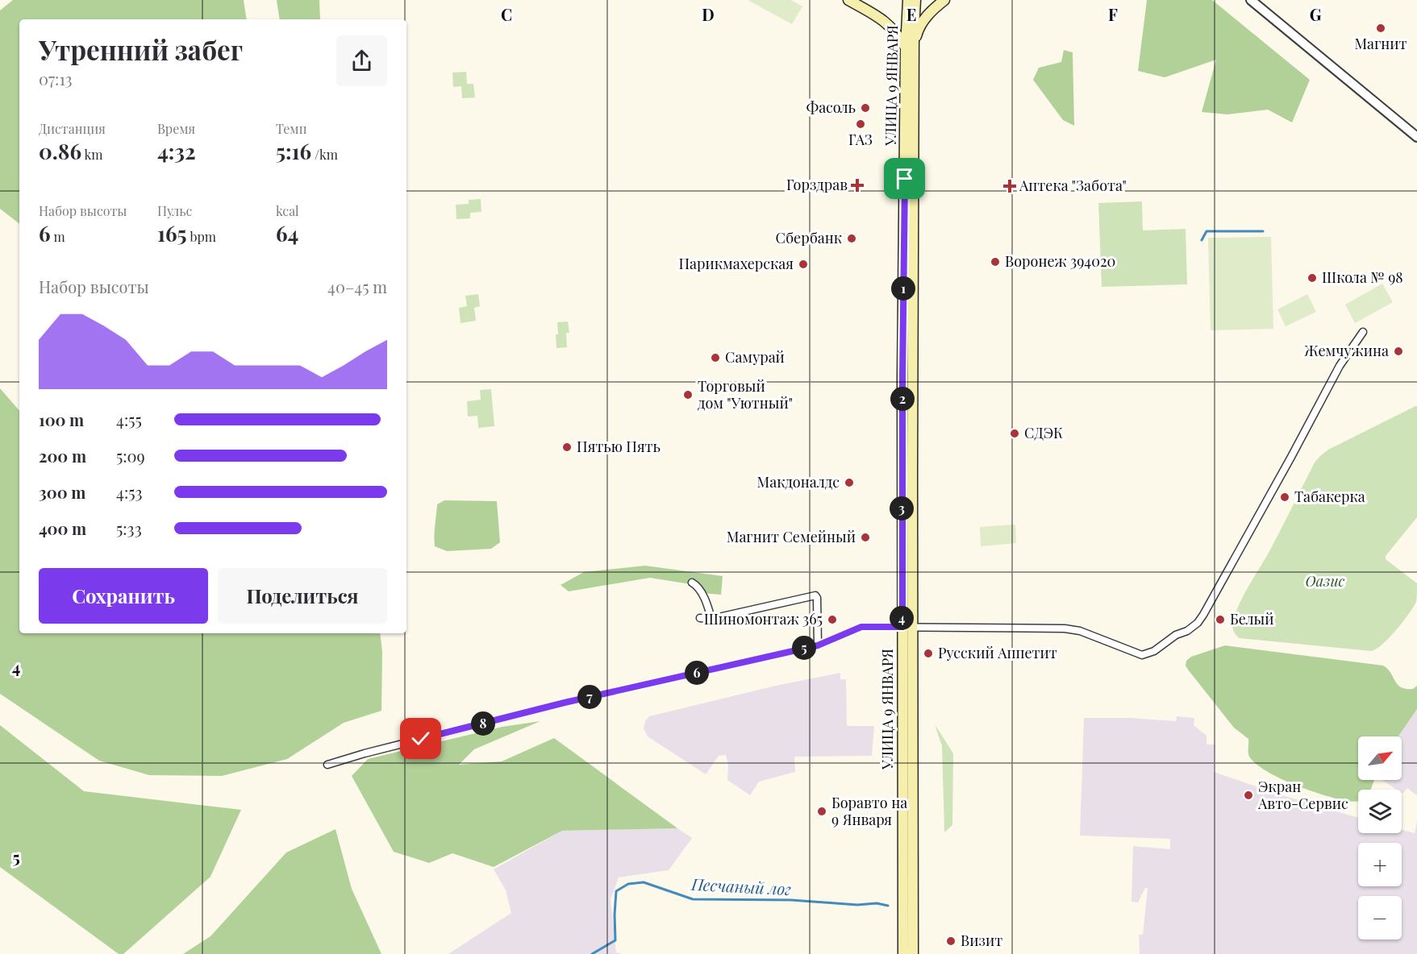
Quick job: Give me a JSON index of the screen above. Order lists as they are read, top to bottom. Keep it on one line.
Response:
{"streets":{"main road":["УЛИЦА 9 ЯНВАРЯ"]},"water":["Песчаный лог"],"parks":["Оазис"],"places":{"other":["Магнит","Фасоль","ГАЗ","Сбербанк","Воронеж 394020","Парикмахерская","Школа № 98","Жемчужина","Самурай","Торговый дом \"Уютный\"","СДЭК","Пятью Пять","Макдоналдс","Табакерка","Магнит Семейный","Шиномонтаж 365","Белый","Русский Аппетит","Экран Авто-Сервис","Боравто на 9 Января","Визит"],"health":["Горздрав","Аптека \"Забота\""]},"north":"top right","page":{"heading":["Утренний забег","07:13"],"stats":[["Дистанция","0.86 km"],["Время","4:32"],["Темп","5:16 /km"],["Набор высоты","6 m"],["Пульс","165 bpm"],["kcal","64"]],"chart":["Набор высоты","40–45 m"],"pins":["1","2","3","4","5","6","7","8"],"list":[{"name":"100 m","note":"4:55"},{"name":"200 m","note":"5:09"},{"name":"300 m","note":"4:53"},{"name":"400 m","note":"5:33"}],"buttons":["Сохранить","Поделиться"],"map_buttons":["+","−"]},"grid":{"columns":["C","D","E","F","G"],"rows":["4","5"]}}
